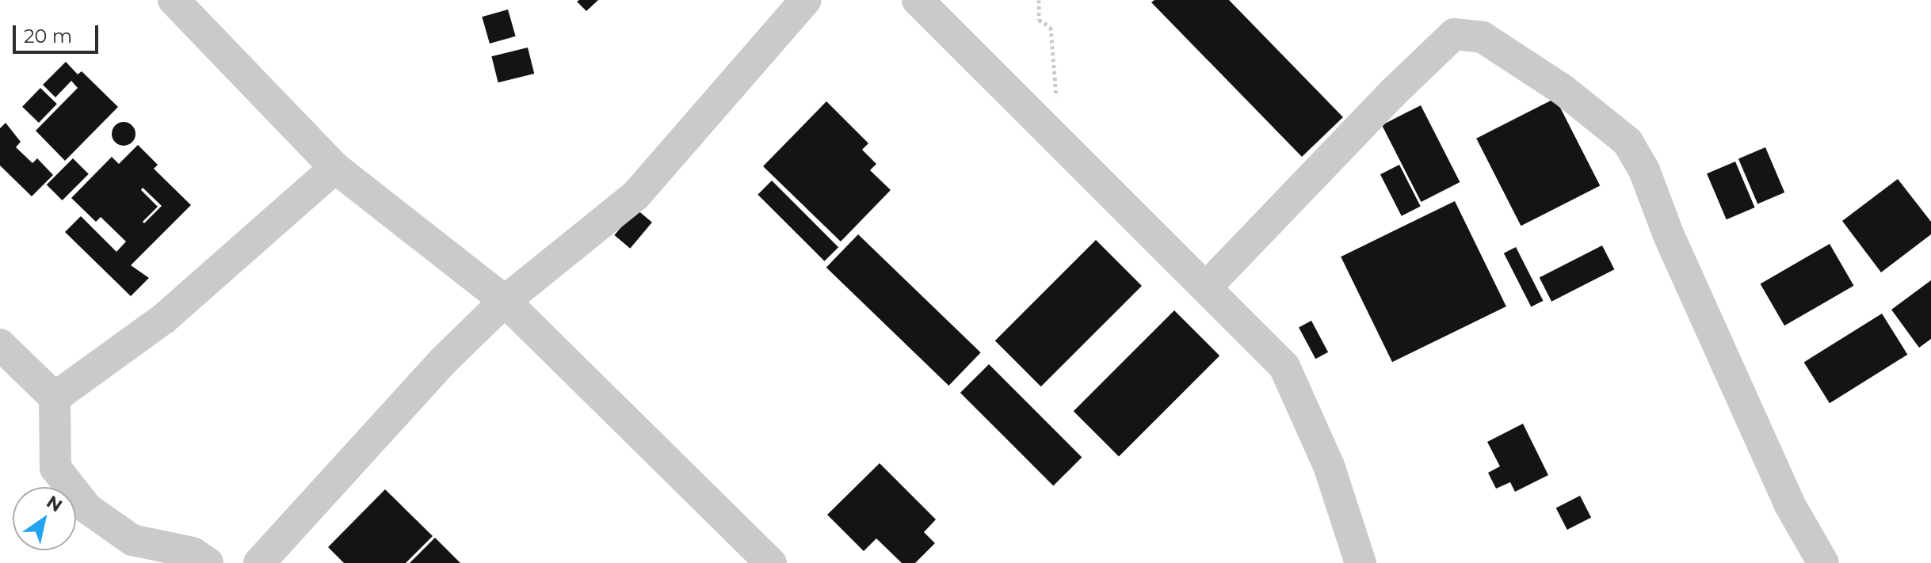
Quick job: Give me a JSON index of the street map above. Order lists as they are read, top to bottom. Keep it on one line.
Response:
{"scale_bar":"20 m","north":"top right"}
